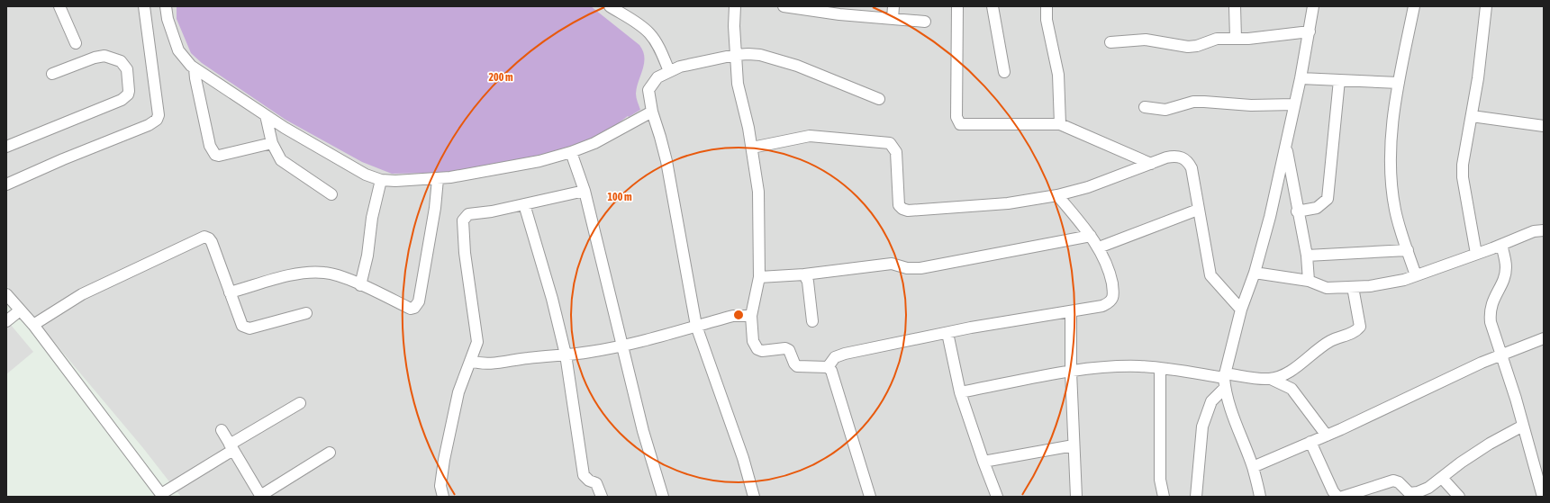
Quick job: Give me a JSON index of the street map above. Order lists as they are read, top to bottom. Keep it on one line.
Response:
{"rings":["200 m","100 m"]}
